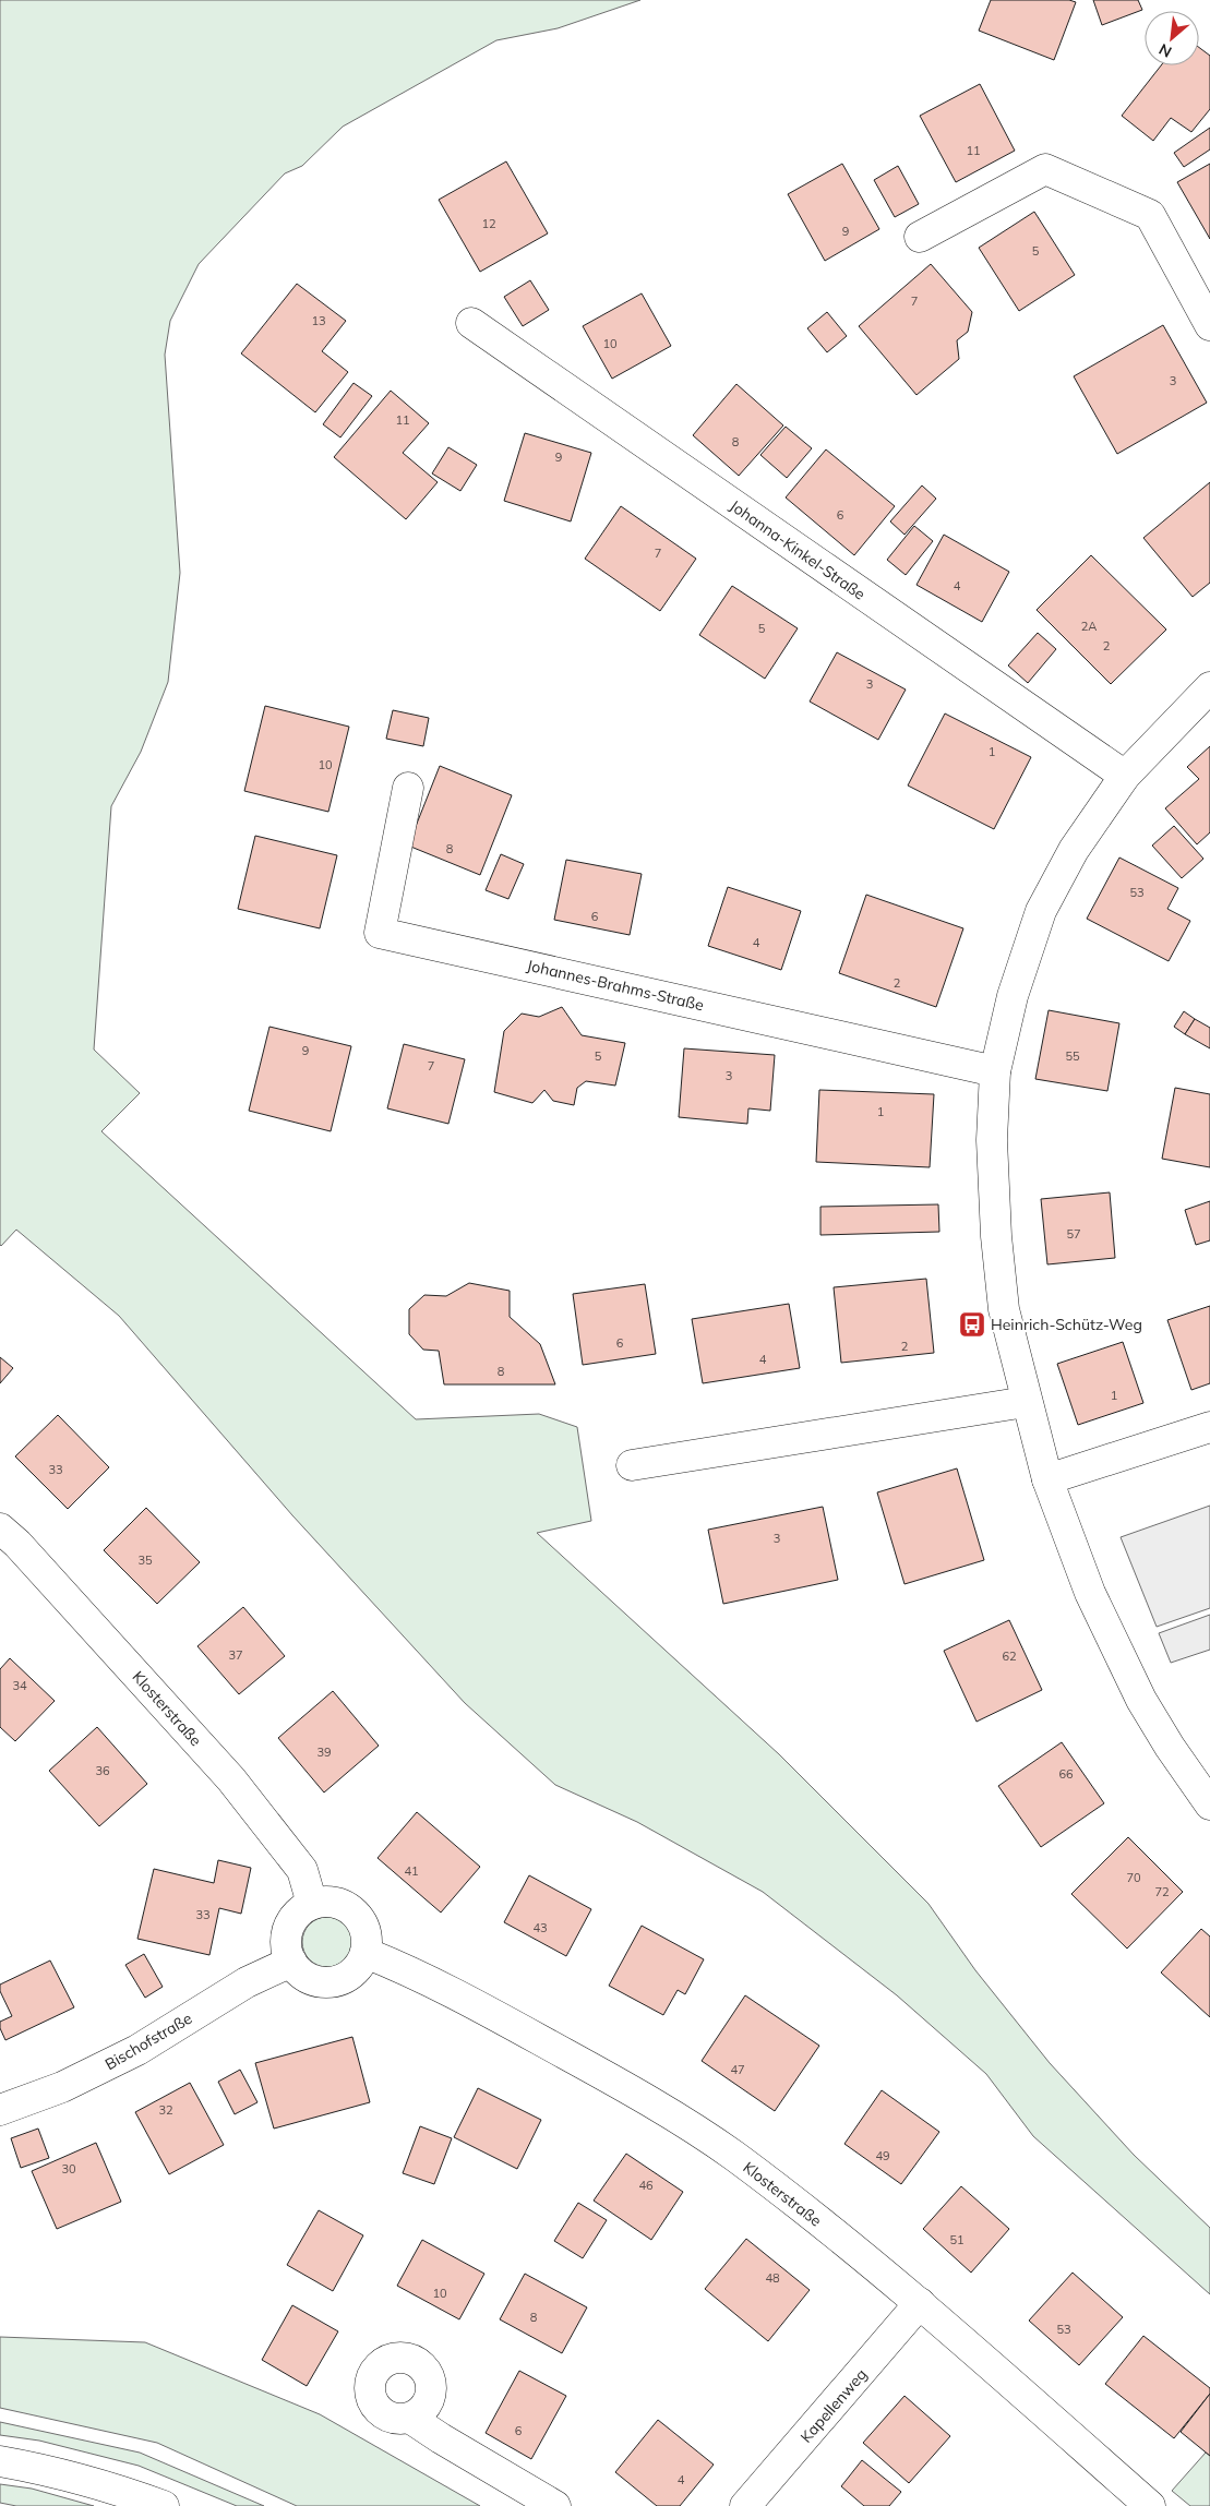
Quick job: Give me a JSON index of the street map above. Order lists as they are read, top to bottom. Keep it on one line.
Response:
{"streets":{"street":["Johanna-Kinkel-Straße","Johannes-Brahms-Straße","Klosterstraße","Bischofstraße","Kapellenweg"]},"crossings":[["Klosterstraße","Bischofstraße"],["Klosterstraße","Kapellenweg"]],"places":{"bus stop":["Heinrich-Schütz-Weg"]},"house_numbers":["11","12","9","5","7","13","10","3","11","8","9","6","7","4","2A","5","2","3","1","10","8","53","6","4","2","9","5","55","7","3","1","57","6","2","4","8","1","33","3","35","37","62","34","39","36","66","41","70","72","33","43","47","32","49","30","46","51","48","10","8","53","6","4"],"north":"bottom left"}
